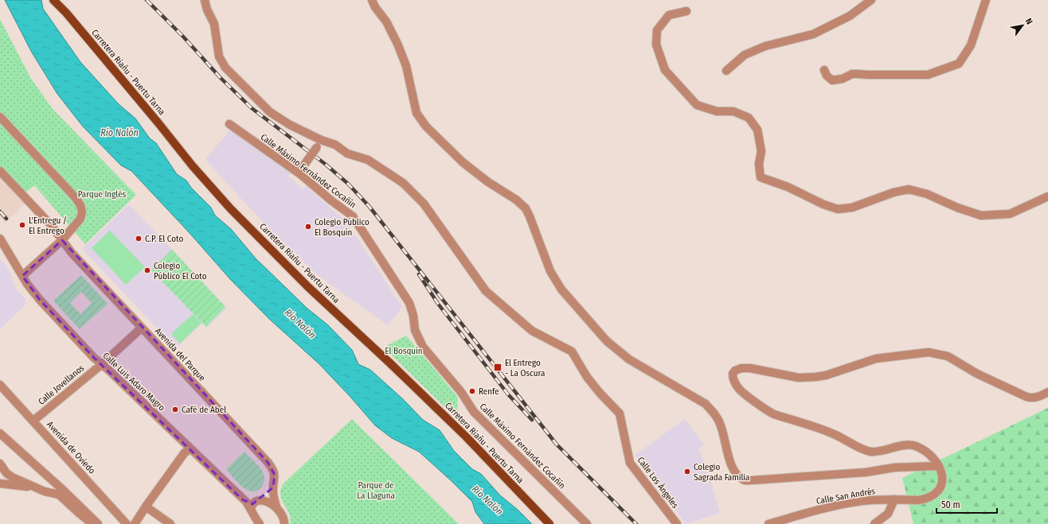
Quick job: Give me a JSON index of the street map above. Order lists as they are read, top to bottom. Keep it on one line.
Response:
{"streets":{"main road":["Carretera Riañu - Puertu Tarna"],"street":["Calle Máximo Fernández Cocañín","Avenida del Parque","Calle Luis Adaro Magro","Calle Jovellanos","Avenida de Oviedo","Calle Los Ángeles","Calle San Andrés"]},"crossings":[["Avenida del Parque","Calle Jovellanos"],["Calle Luis Adaro Magro","Calle Jovellanos"],["Calle Jovellanos","Avenida de Oviedo"]],"water":["Río Nalón"],"parks":["Parque Inglés","El Bosquín","Parque de La Llaguna"],"places":{"other":["L'Entregu / El Entrego","Colegio Público El Bosquín","C.P. El Coto","Colegio Público El Coto","Renfe","Café de Abel","Colegio Sagrada Familia"],"transit":["El Entrego - La Oscura"]},"scale_bar":"50 m","north":"top right"}
